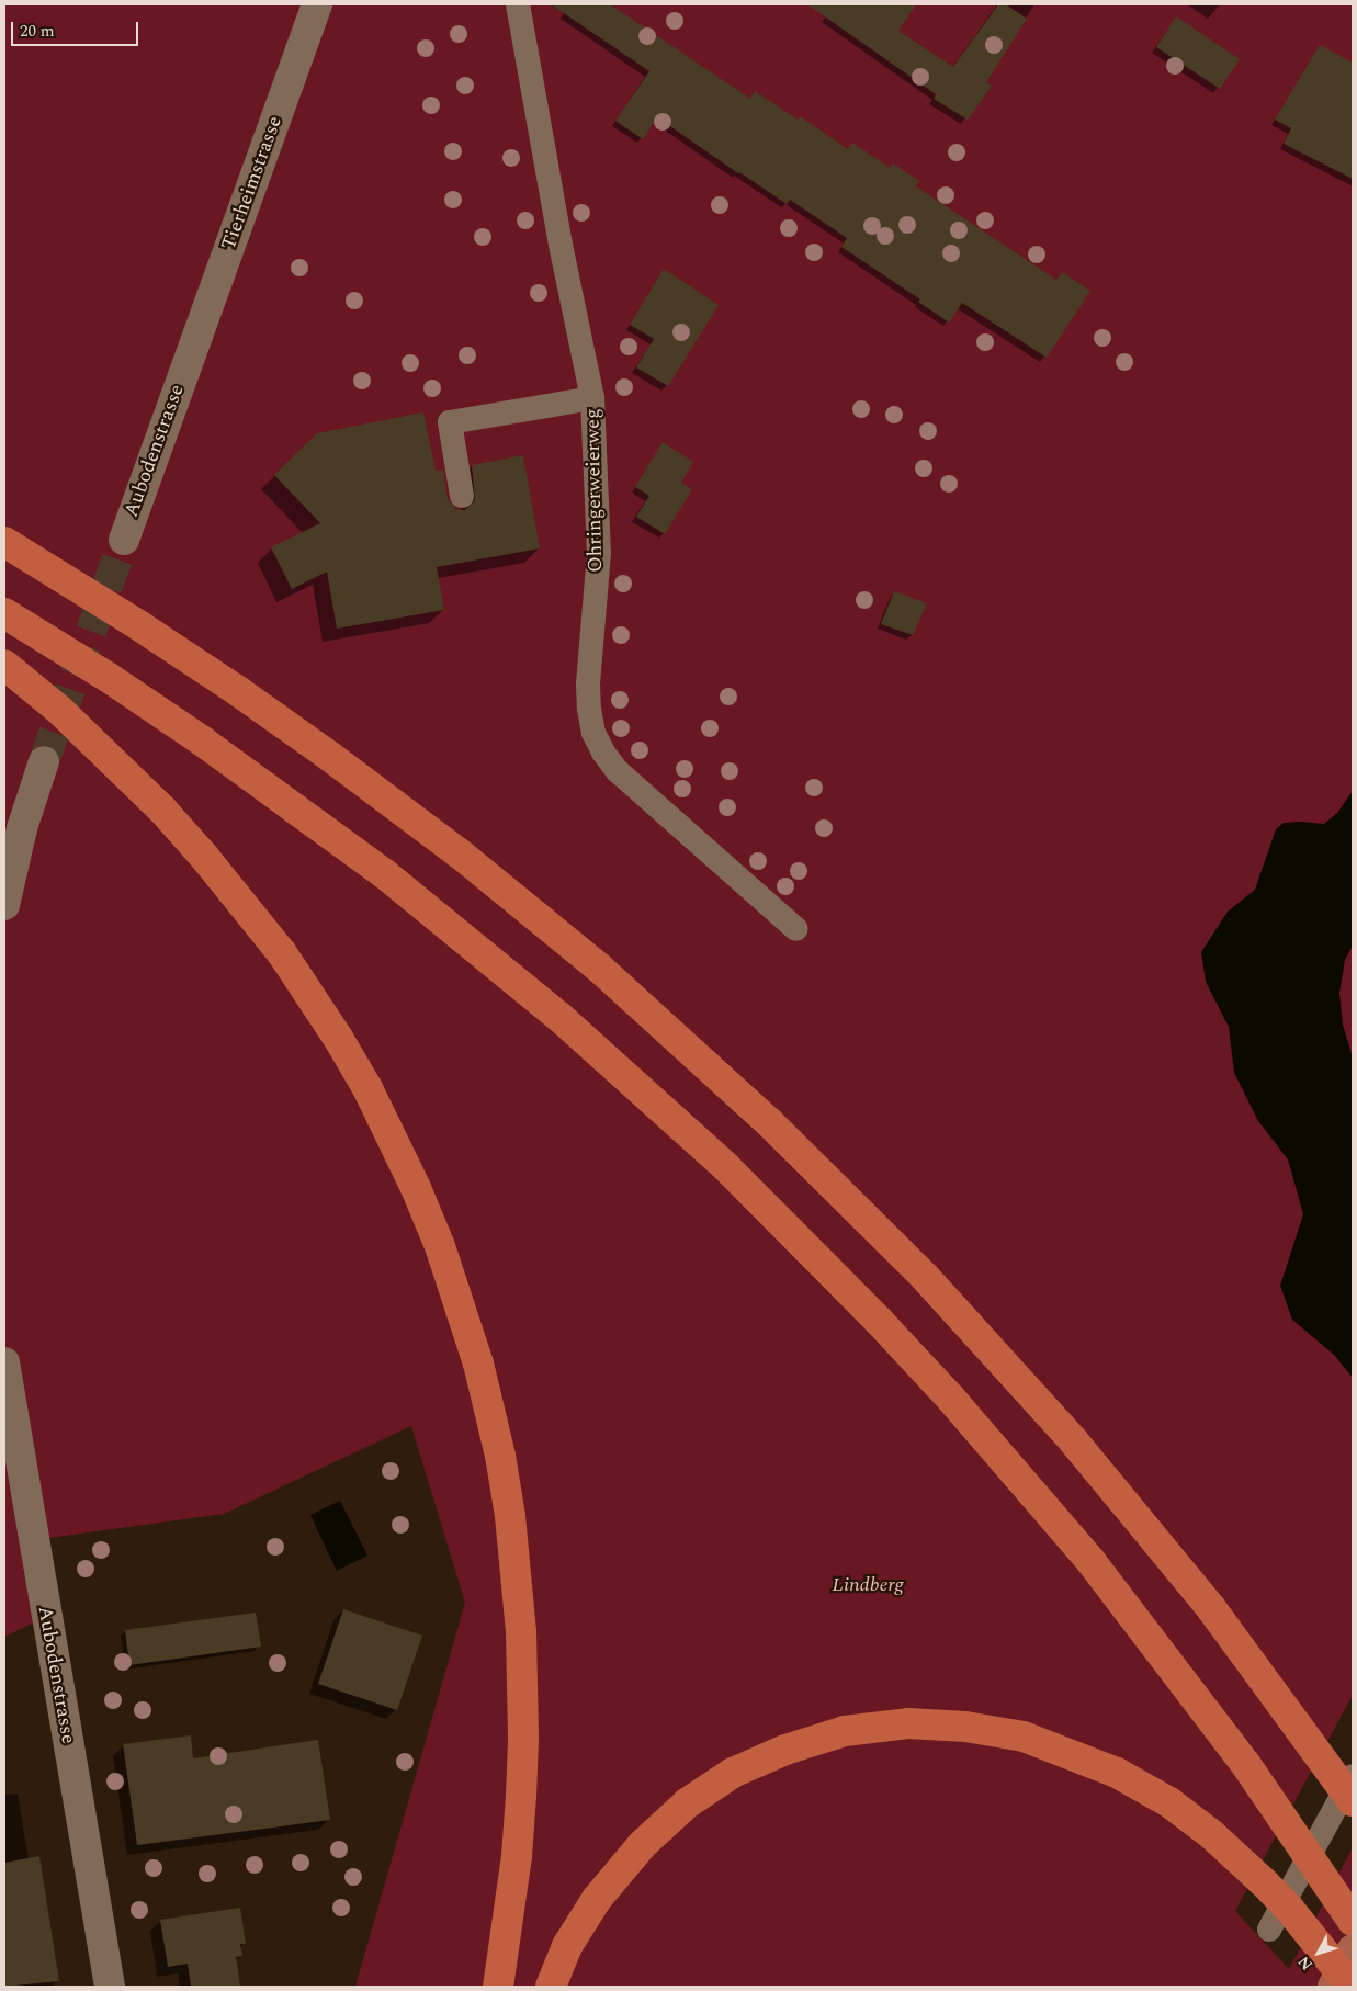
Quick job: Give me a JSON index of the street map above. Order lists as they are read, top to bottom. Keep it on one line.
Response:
{"streets":{"street":["Tierheimstrasse","Aubodenstrasse"],"lane":["Ohringerweierweg"]},"crossings":[["Tierheimstrasse","Aubodenstrasse"]],"parks":["Lindberg"],"scale_bar":"20 m","north":"bottom left"}
